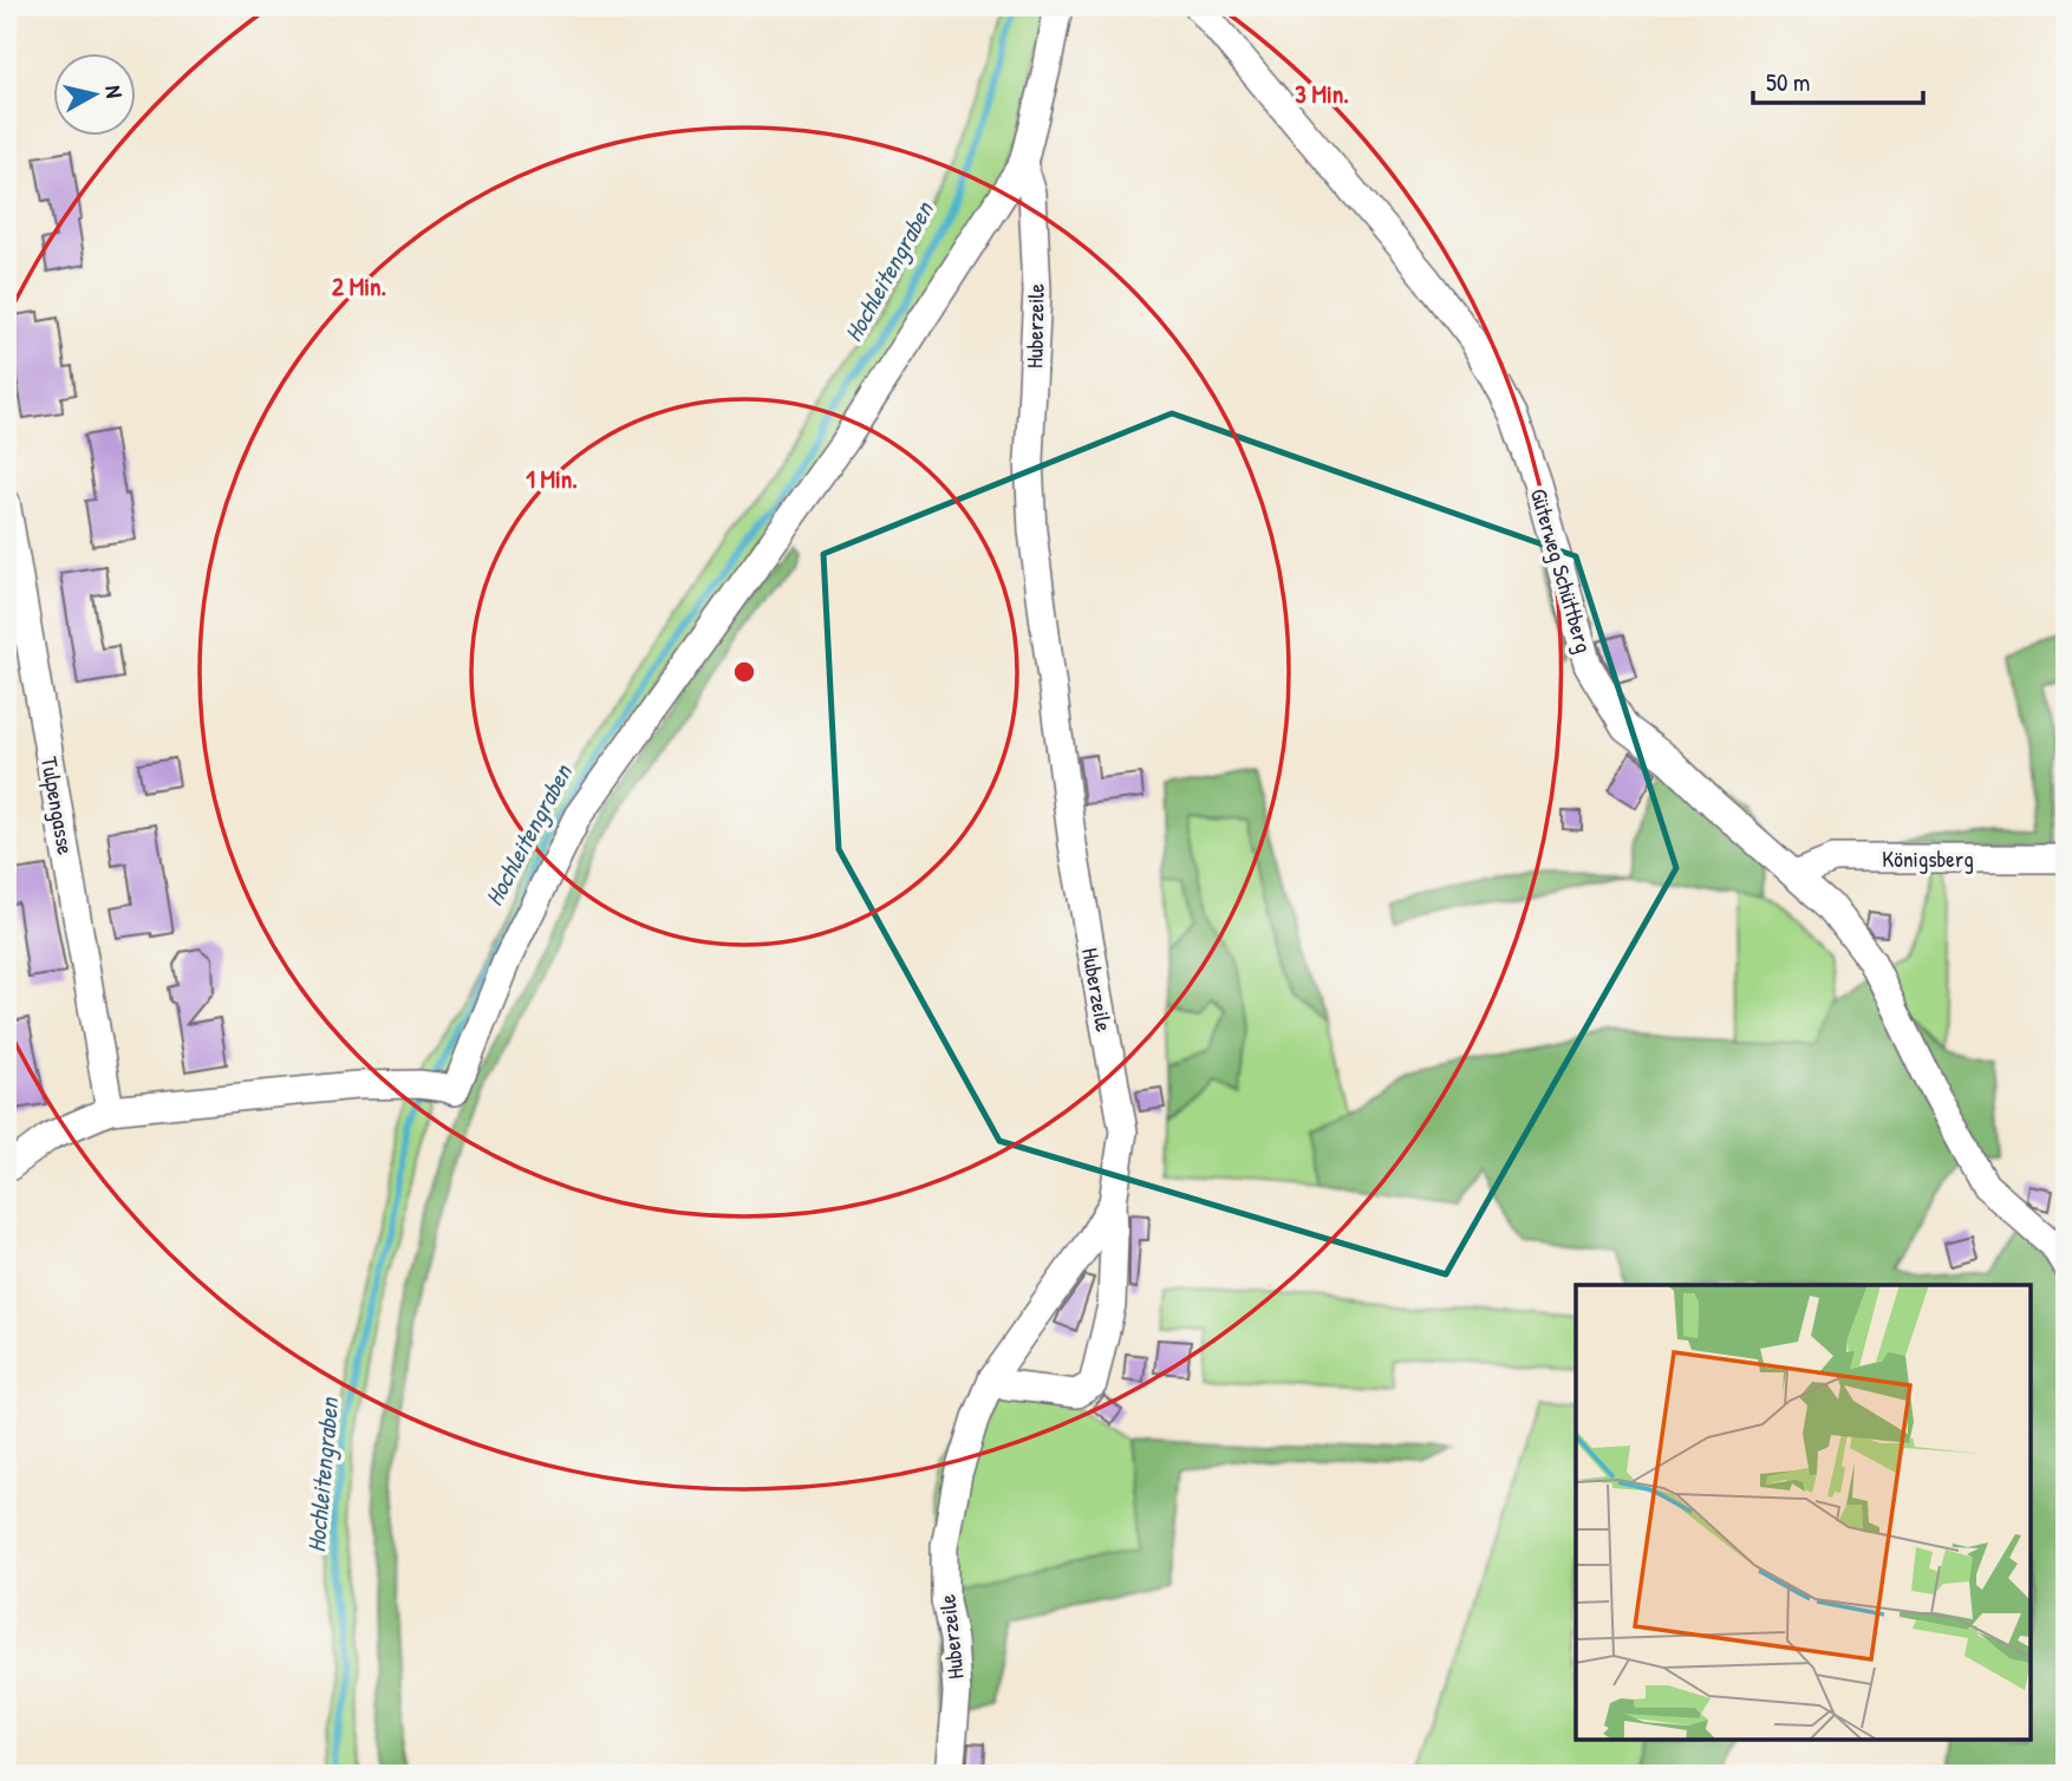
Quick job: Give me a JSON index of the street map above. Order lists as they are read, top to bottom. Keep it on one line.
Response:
{"streets":{"street":["Huberzeile","Güterweg Schüttberg","Tulpengasse","Königsberg"]},"crossings":[["Güterweg Schüttberg","Königsberg"]],"water":["Hochleitengraben"],"scale_bar":"50 m","north":"right","rings":["3 Min.","2 Min.","1 Min."]}
